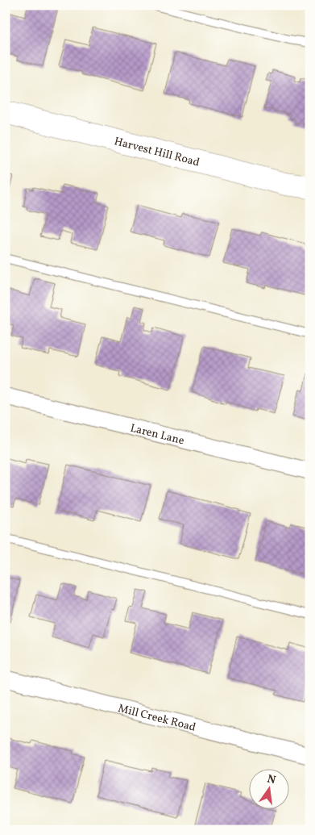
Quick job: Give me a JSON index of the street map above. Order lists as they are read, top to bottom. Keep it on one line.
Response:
{"streets":{"street":["Harvest Hill Road","Laren Lane","Mill Creek Road"]},"north":"top"}
